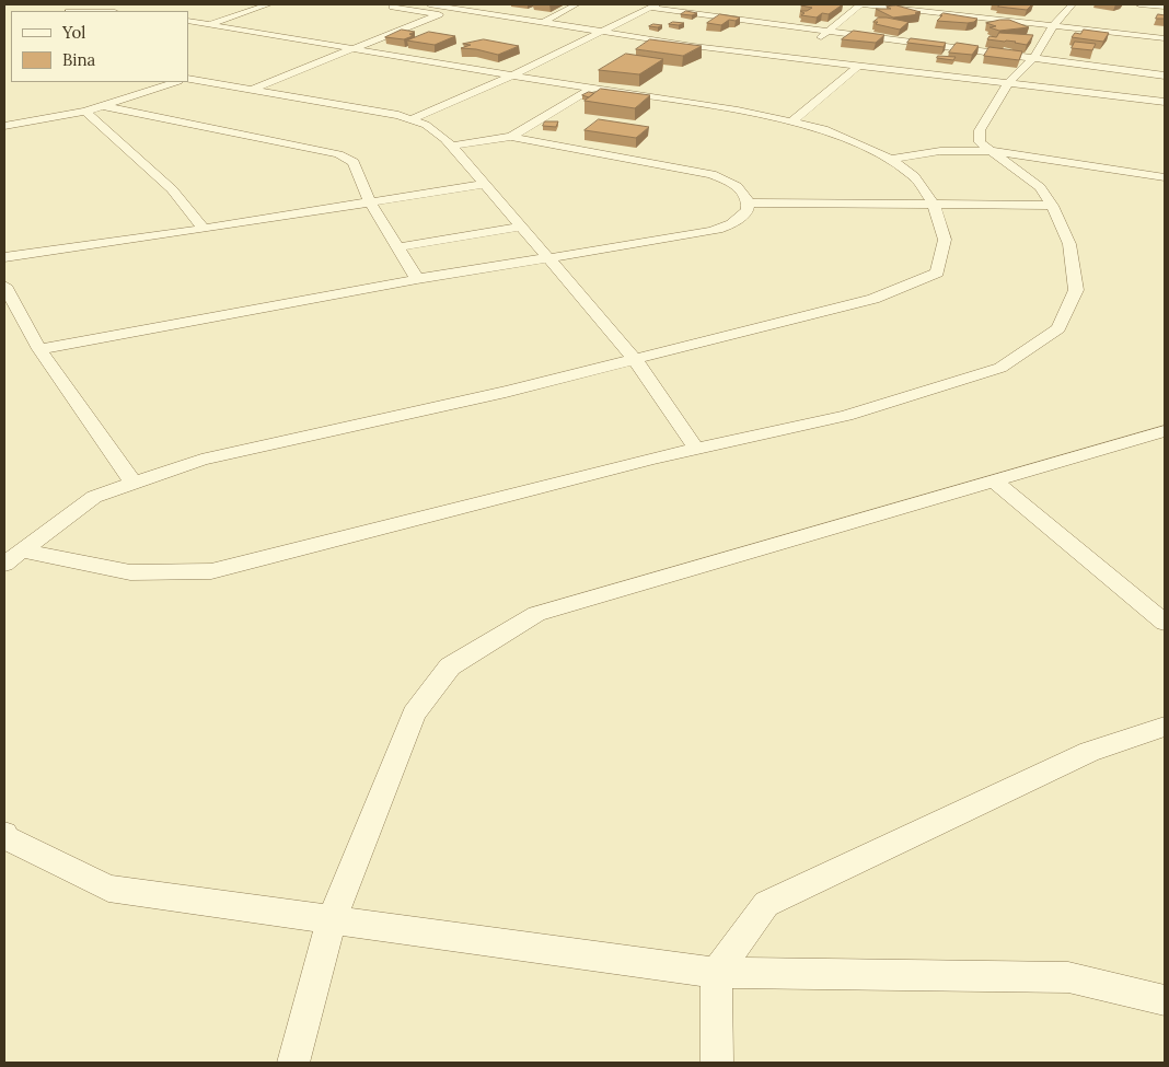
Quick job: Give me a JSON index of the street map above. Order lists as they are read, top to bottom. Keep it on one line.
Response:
{"legend":["Yol","Bina"]}
